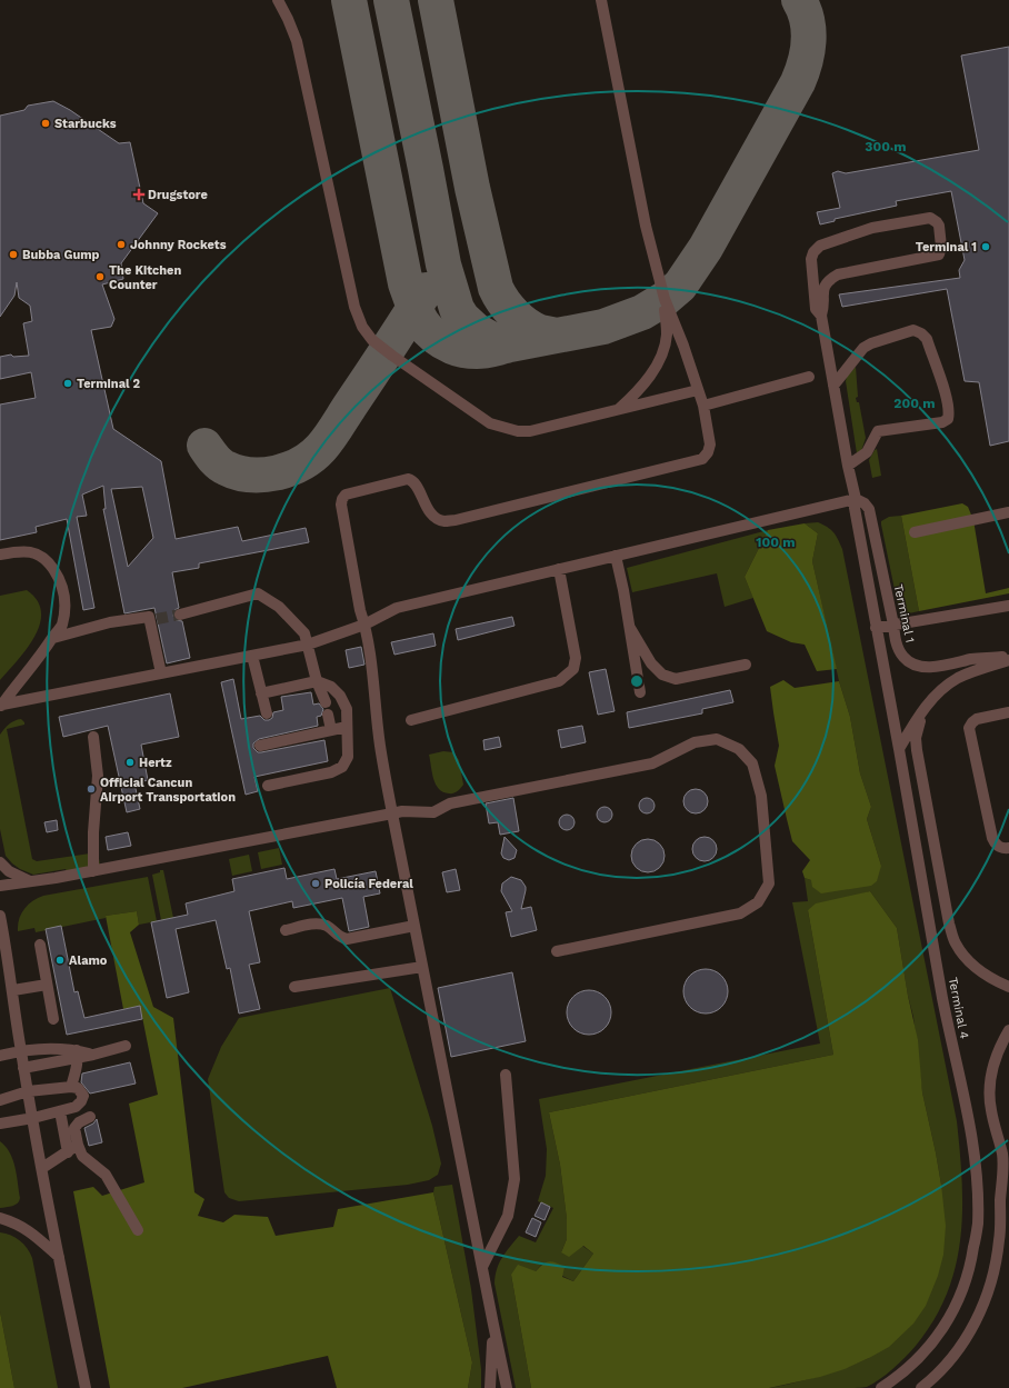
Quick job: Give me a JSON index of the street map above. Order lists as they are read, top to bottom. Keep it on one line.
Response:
{"streets":{"street":["Terminal 1","Terminal 4"]},"crossings":[["Terminal 1","Terminal 4"]],"places":{"other":["Starbucks","Johnny Rockets","Terminal 1","Bubba Gump","The Kitchen Counter","Terminal 2","Hertz","Official Cancun Airport Transportation","Policía Federal","Alamo"],"health":["Drugstore"]},"rings":["300 m","200 m","100 m"]}
